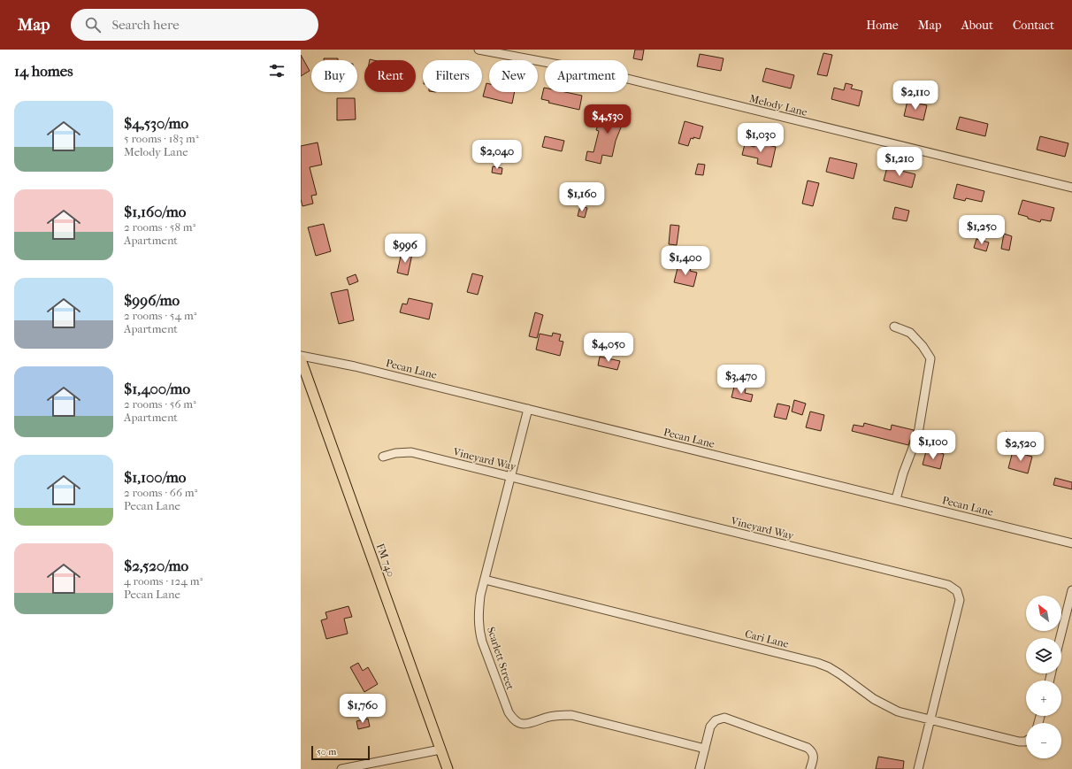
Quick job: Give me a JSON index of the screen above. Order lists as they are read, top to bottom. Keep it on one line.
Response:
{"streets":{"main road":["FM 740"],"street":["Melody Lane","Pecan Lane","Vineyard Way","Cari Lane","Scarlett Street"]},"crossings":[["Pecan Lane","Scarlett Street"],["Vineyard Way","Cari Lane"],["Vineyard Way","Scarlett Street"],["Cari Lane","Scarlett Street"]],"scale_bar":"50 m","north":"top left","page":{"header":"Map","search":"Search here","nav":["Home","Map","About","Contact"],"heading":"14 homes","chip":["Buy","Rent","Filters","New","Apartment"],"price":["$2,110","$4,530","$1,030","$2,040","$1,210","$1,160","$1,250","$996","$1,400","$4,050","$3,470","$1,100","$2,520","$1,760"],"list":[{"name":"$4,530/mo","note":"5 rooms · 183 m² · Melody Lane"},{"name":"$1,160/mo","note":"2 rooms · 58 m² · Apartment"},{"name":"$996/mo","note":"2 rooms · 54 m² · Apartment"},{"name":"$1,400/mo","note":"2 rooms · 56 m² · Apartment"},{"name":"$1,100/mo","note":"2 rooms · 66 m² · Pecan Lane"},{"name":"$2,520/mo","note":"4 rooms · 124 m² · Pecan Lane"}],"map_buttons":["+","−"],"scale":"50 m"}}
